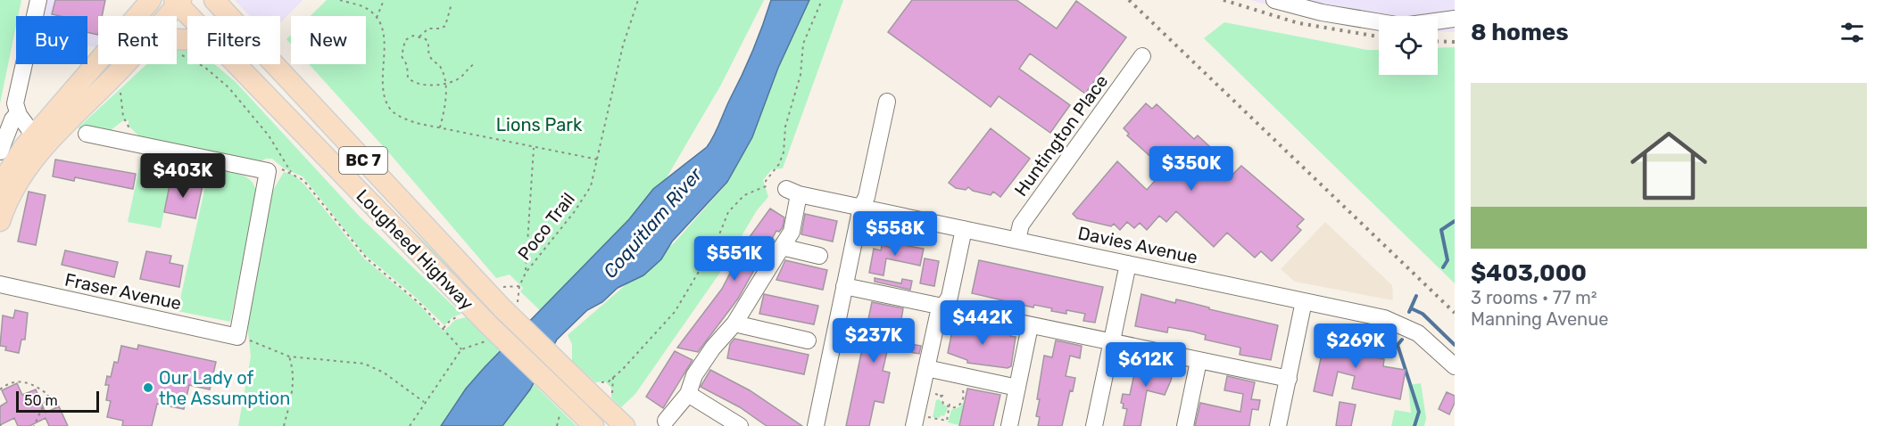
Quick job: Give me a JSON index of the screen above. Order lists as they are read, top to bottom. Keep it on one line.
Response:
{"streets":{"main road":["BC 7","Lougheed Highway"],"street":["Huntington Place","Davies Avenue","Fraser Avenue"],"path":["Poco Trail"]},"crossings":[["Huntington Place","Davies Avenue"],["Poco Trail","Lougheed Highway"]],"water":["Coquitlam River"],"parks":["Lions Park"],"places":["Our Lady of the Assumption"],"scale_bar":"50 m","page":{"heading":"8 homes","chip":["Buy","Rent","Filters","New"],"list":[{"name":"$403,000","note":"3 rooms · 77 m² · Manning Avenue"}],"price":["$350K","$403K","$558K","$551K","$442K","$237K","$269K","$612K"],"scale":"50 m"}}
